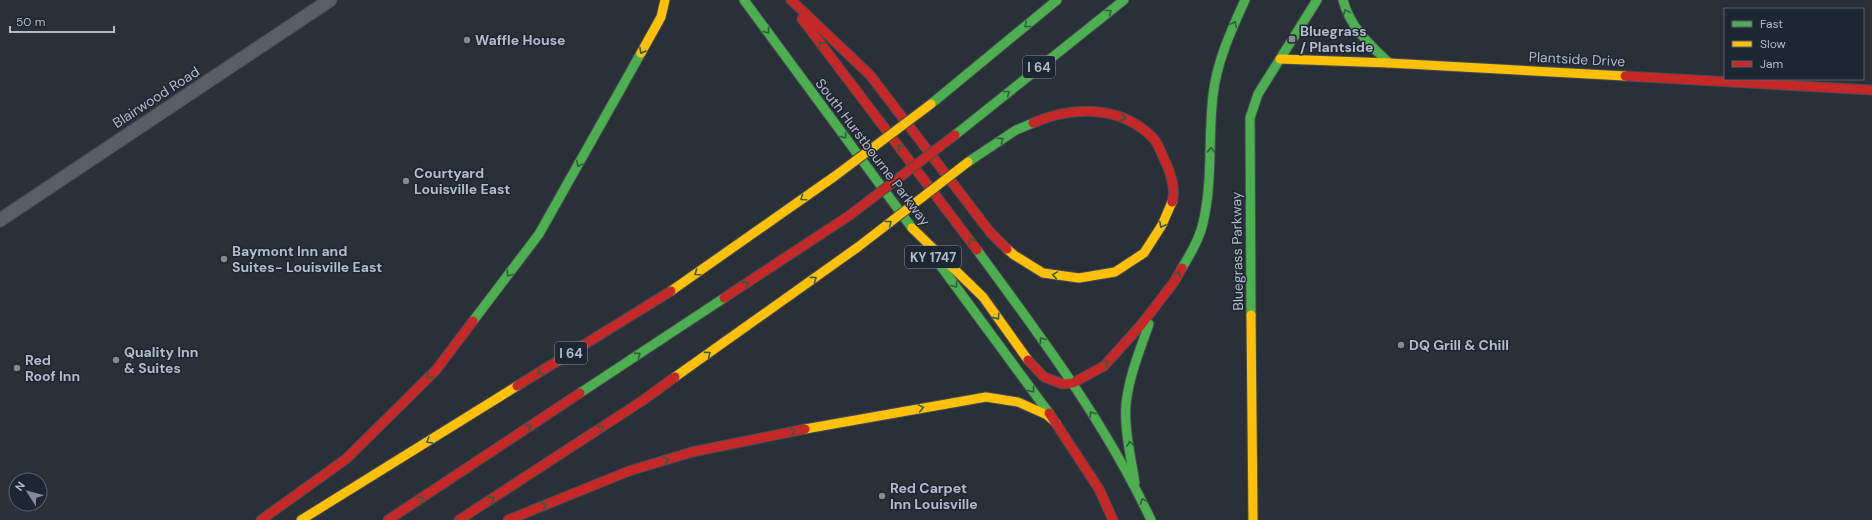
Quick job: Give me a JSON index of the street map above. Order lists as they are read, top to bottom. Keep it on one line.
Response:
{"streets":{"main road":["Plantside Drive","I 64","South Hurstbourne Parkway","Bluegrass Parkway","KY 1747"],"street":["Blairwood Road"]},"crossings":[["Plantside Drive","Bluegrass Parkway"]],"places":{"transit":["Bluegrass / Plantside"],"other":["Waffle House","Courtyard Louisville East","Baymont Inn and Suites- Louisville East","DQ Grill & Chill","Quality Inn & Suites","Red Roof Inn","Red Carpet Inn Louisville"]},"legend":["Fast","Slow","Jam"],"scale_bar":"50 m","north":"top left"}
